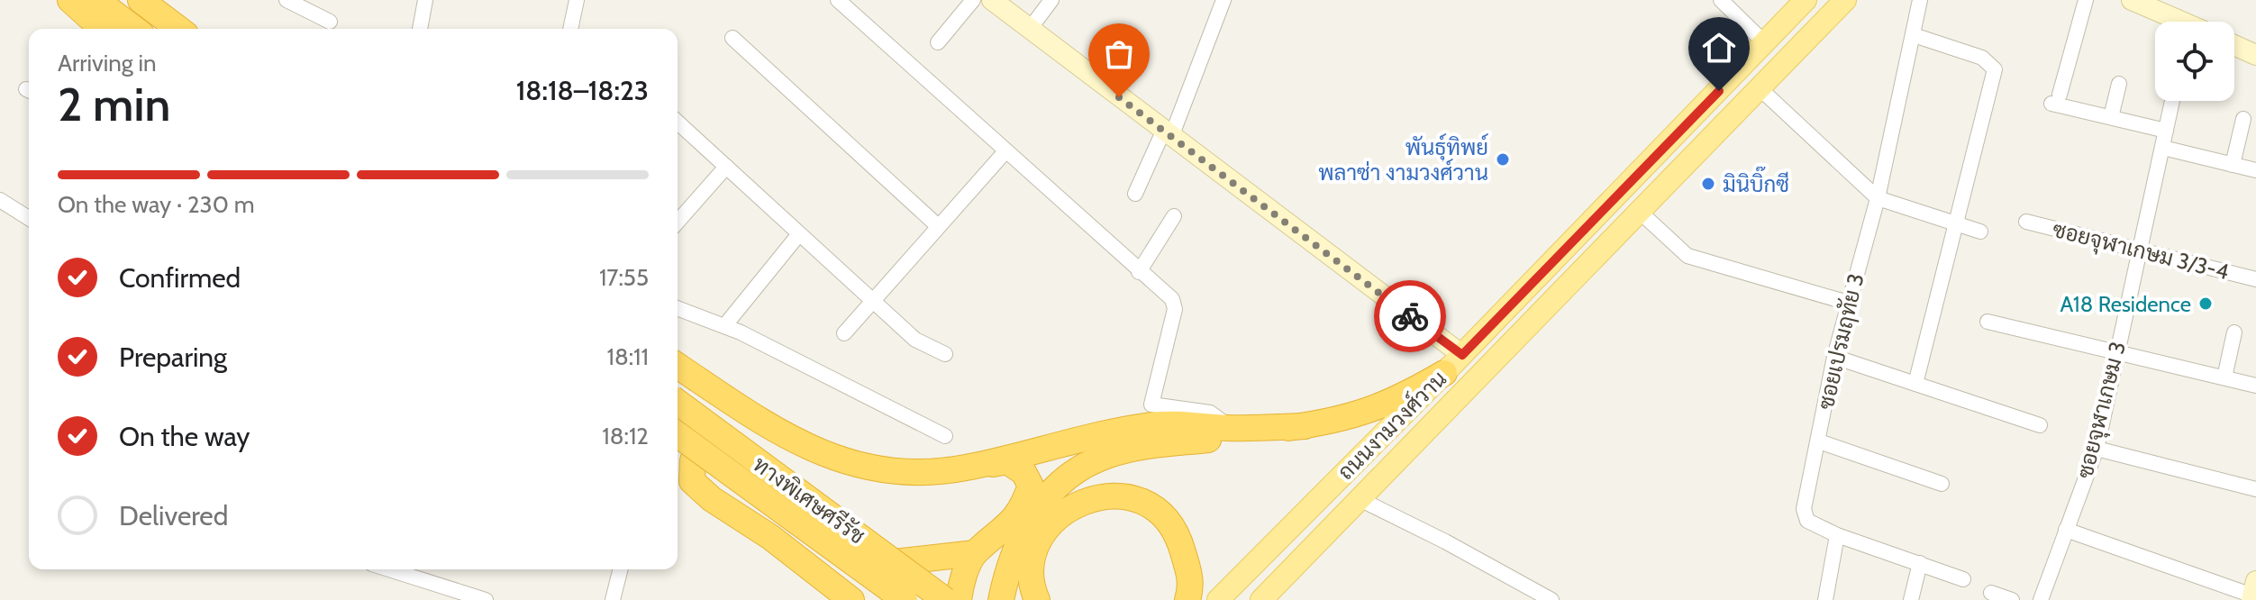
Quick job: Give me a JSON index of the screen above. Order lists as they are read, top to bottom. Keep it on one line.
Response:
{"streets":{"highway":["ทางพิเศษศรีรัช"],"main road":["ถนนงามวงศ์วาน"],"street":["ซอยจุฬาเกษม 3/3-4","ซอยเปรมฤทัย 3","ซอยจุฬาเกษม 3"]},"crossings":[["ซอยจุฬาเกษม 3/3-4","ซอยจุฬาเกษม 3"]],"places":["พันธุ์ทิพย์ พลาซ่า งามวงศ์วาน","มินิบิ๊กซี","A18 Residence"],"page":{"heading":["2 min","Arriving in","18:18–18:23"],"bar":"On the way · 230 m","list":[["Confirmed","17:55"],["Preparing","18:11"],["On the way","18:12"],"Delivered"]}}
